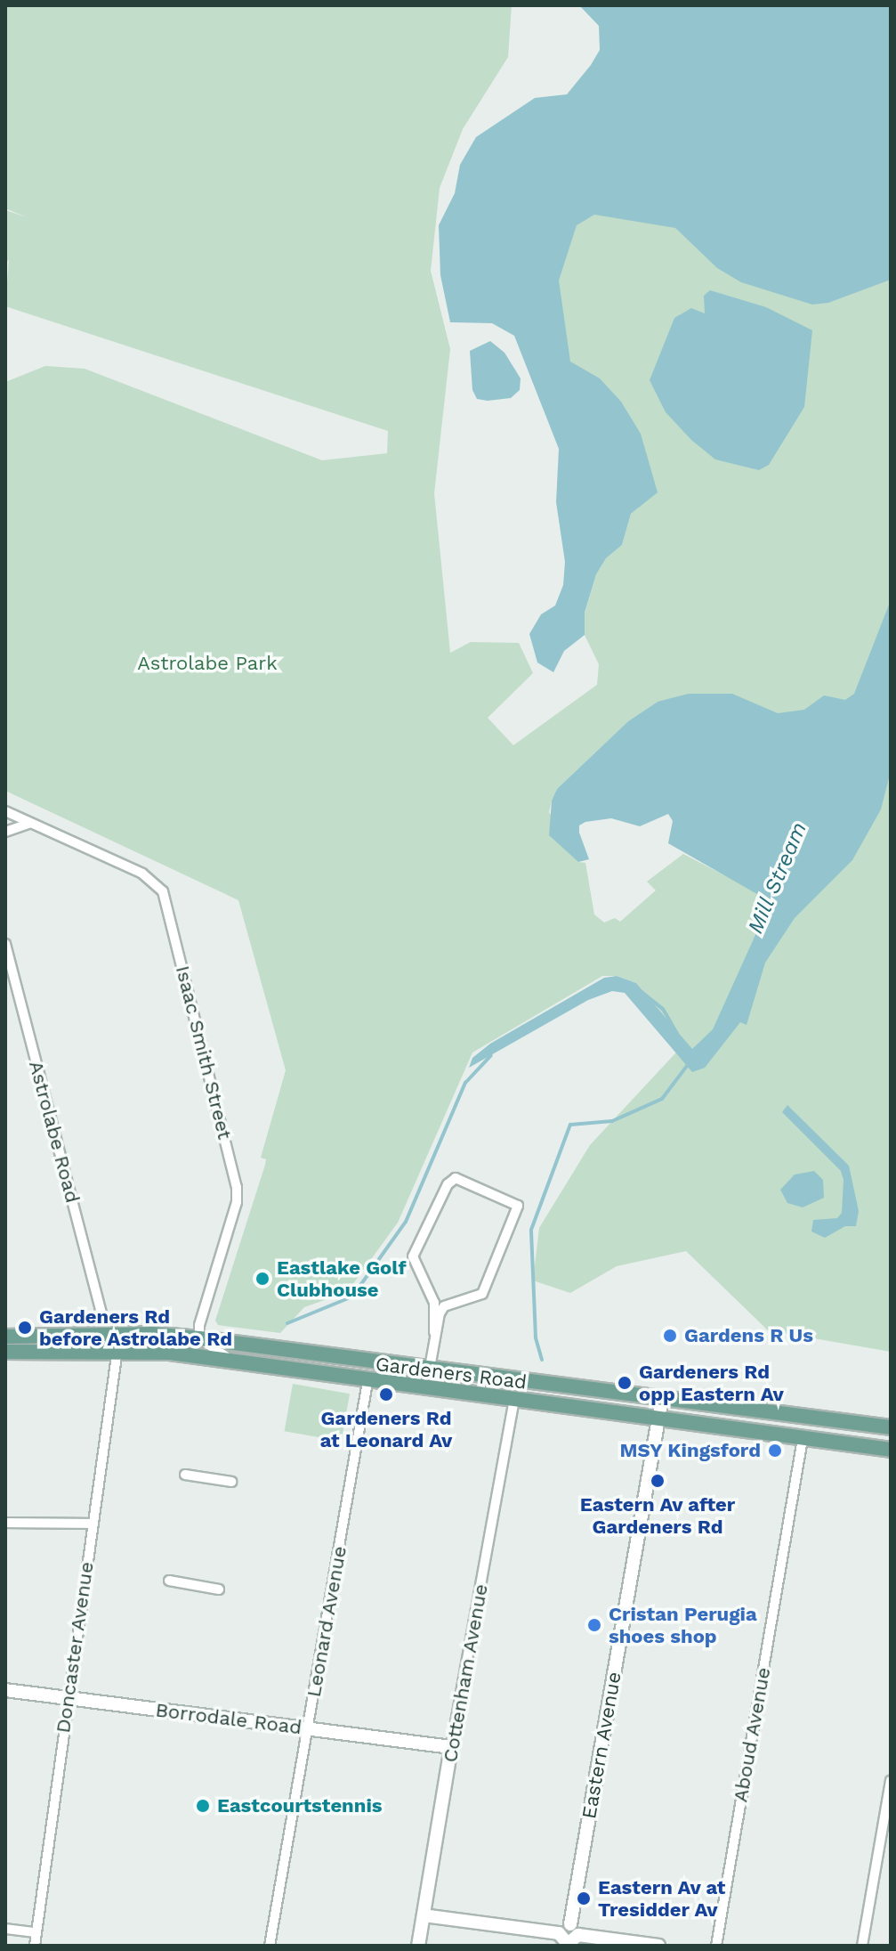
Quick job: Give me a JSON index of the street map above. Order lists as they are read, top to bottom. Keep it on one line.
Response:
{"streets":{"main road":["Gardeners Road"],"street":["Isaac Smith Street","Astrolabe Road","Leonard Avenue","Doncaster Avenue","Cottenham Avenue","Borrodale Road","Aboud Avenue","Eastern Avenue"]},"crossings":[["Isaac Smith Street","Gardeners Road"],["Gardeners Road","Leonard Avenue"],["Gardeners Road","Doncaster Avenue"],["Gardeners Road","Cottenham Avenue"],["Gardeners Road","Aboud Avenue"],["Gardeners Road","Eastern Avenue"],["Leonard Avenue","Borrodale Road"],["Doncaster Avenue","Borrodale Road"],["Cottenham Avenue","Borrodale Road"]],"water":["Mill Stream"],"parks":["Astrolabe Park"],"places":["Eastlake Golf Clubhouse","Gardeners Rd before Astrolabe Rd","Gardens R Us","Gardeners Rd opp Eastern Av","Gardeners Rd at Leonard Av","MSY Kingsford","Eastern Av after Gardeners Rd","Cristan Perugia shoes shop","Eastcourtstennis","Eastern Av at Tresidder Av"]}
